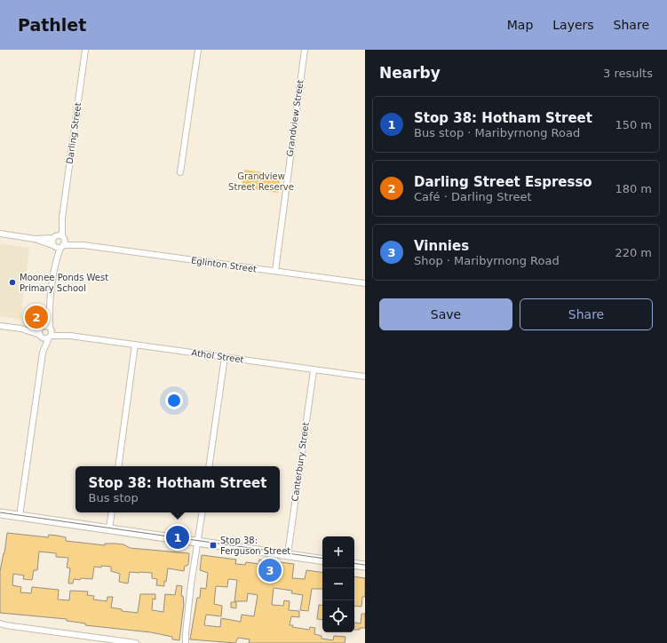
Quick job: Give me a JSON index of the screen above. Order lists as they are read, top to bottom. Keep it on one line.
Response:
{"streets":{"street":["Grandview Street","Darling Street","Eglinton Street","Athol Street","Canterbury Street"]},"crossings":[["Grandview Street","Eglinton Street"],["Darling Street","Eglinton Street"],["Athol Street","Canterbury Street"]],"parks":["Grandview Street Reserve"],"places":{"other":["Moonee Ponds West Primary School"],"transit":["Stop 38: Ferguson Street"]},"page":{"header":"Pathlet","nav":["Map","Layers","Share"],"heading":["Nearby","3 results"],"list":[{"mark":"1","name":"Stop 38: Hotham Street","note":"Bus stop · Maribyrnong Road","value":"150 m"},{"mark":"2","name":"Darling Street Espresso","note":"Café · Darling Street","value":"180 m"},{"mark":"3","name":"Vinnies","note":"Shop · Maribyrnong Road","value":"220 m"}],"buttons":["Save","Share"],"pins":["2","1","3"],"popup":["Stop 38: Hotham Street","Bus stop"],"map_buttons":["+","−"]}}
